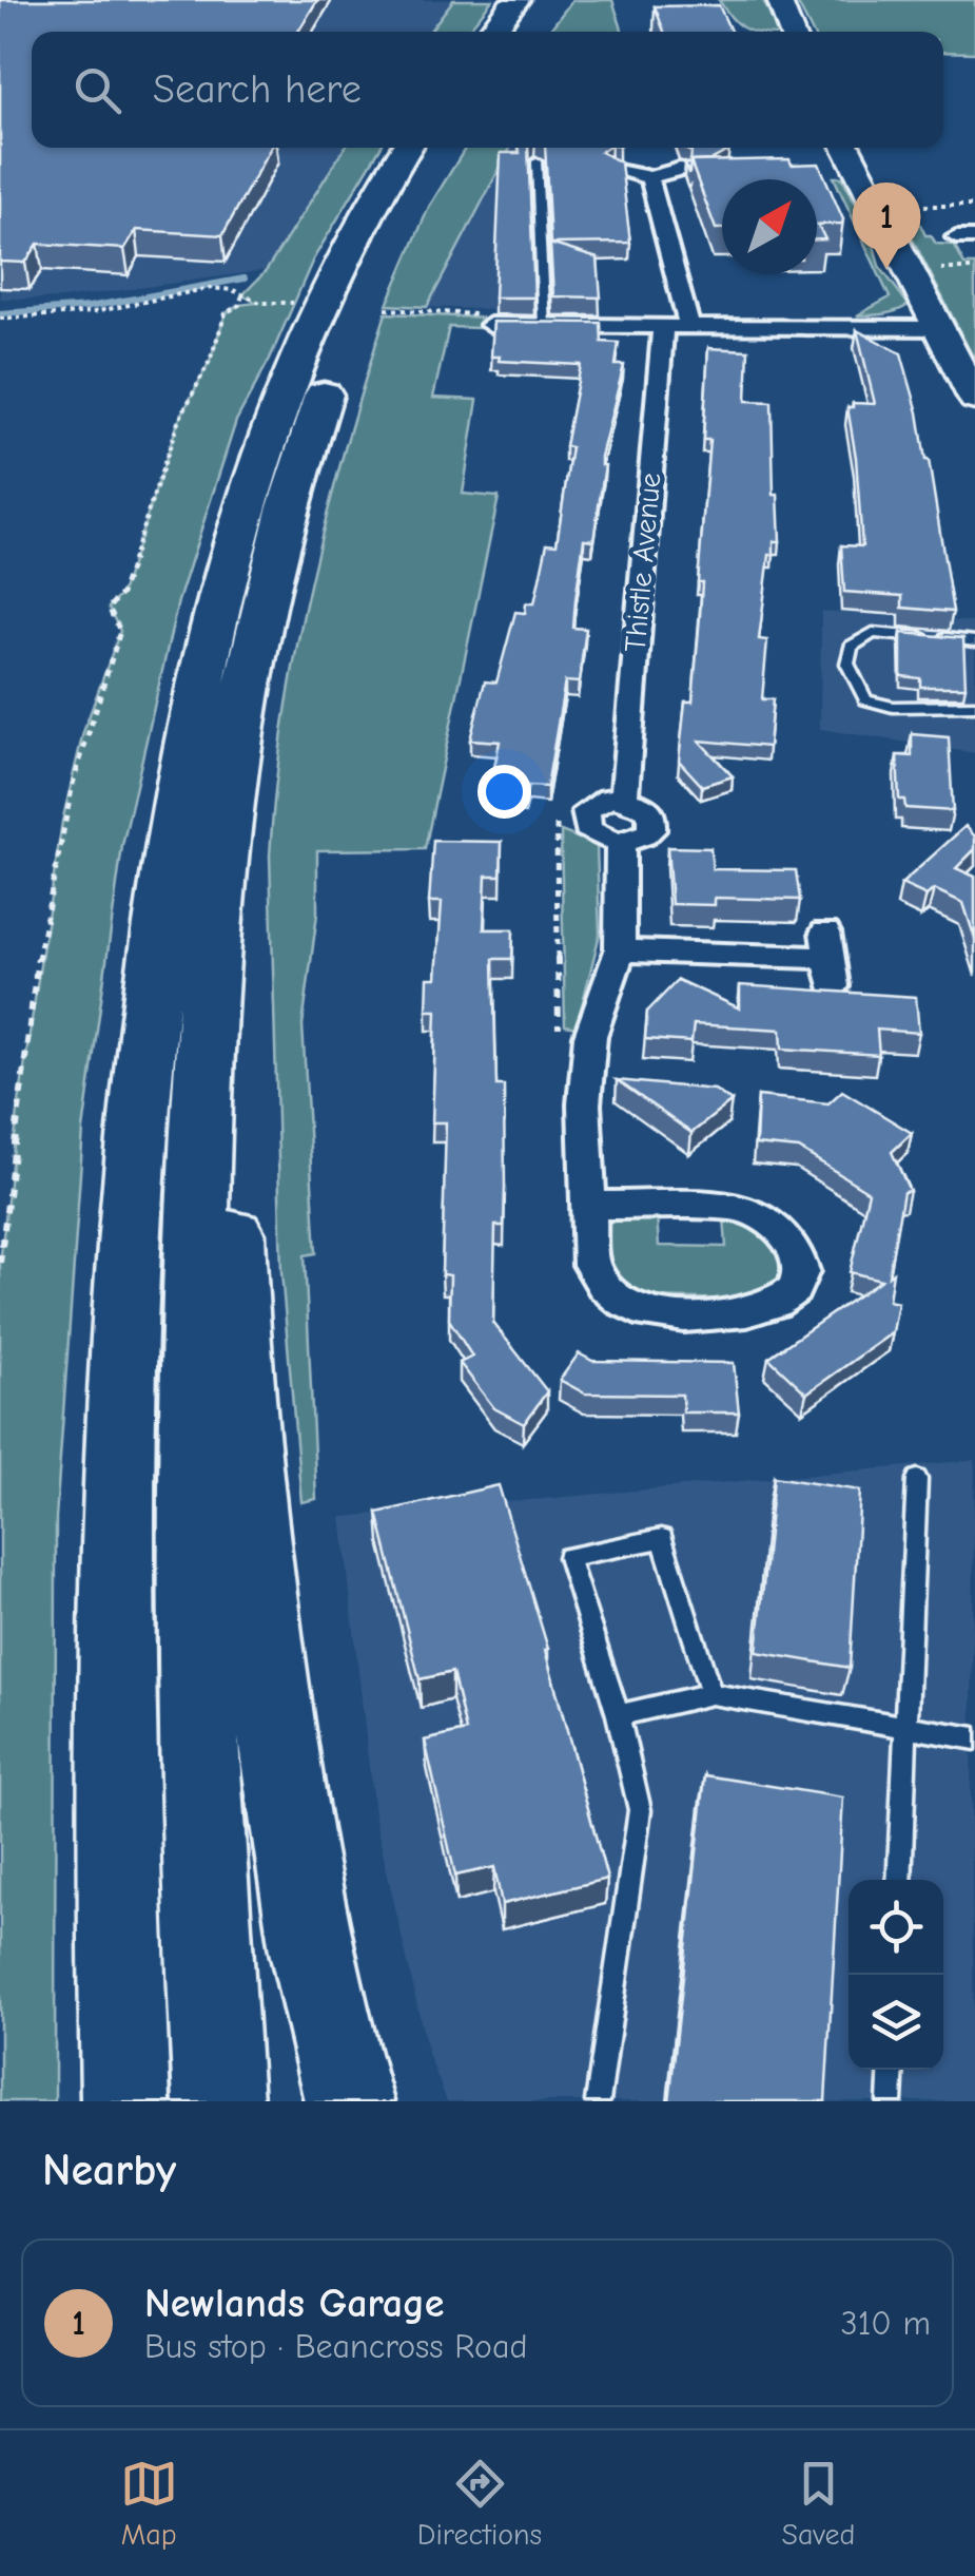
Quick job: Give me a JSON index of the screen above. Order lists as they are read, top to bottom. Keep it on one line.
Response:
{"streets":{"street":["Thistle Avenue"]},"north":"top right","page":{"search":"Search here","pins":"1","heading":"Nearby","list":[{"mark":"1","name":"Newlands Garage","note":"Bus stop · Beancross Road","value":"310 m"}],"nav":["Map","Directions","Saved"]}}
